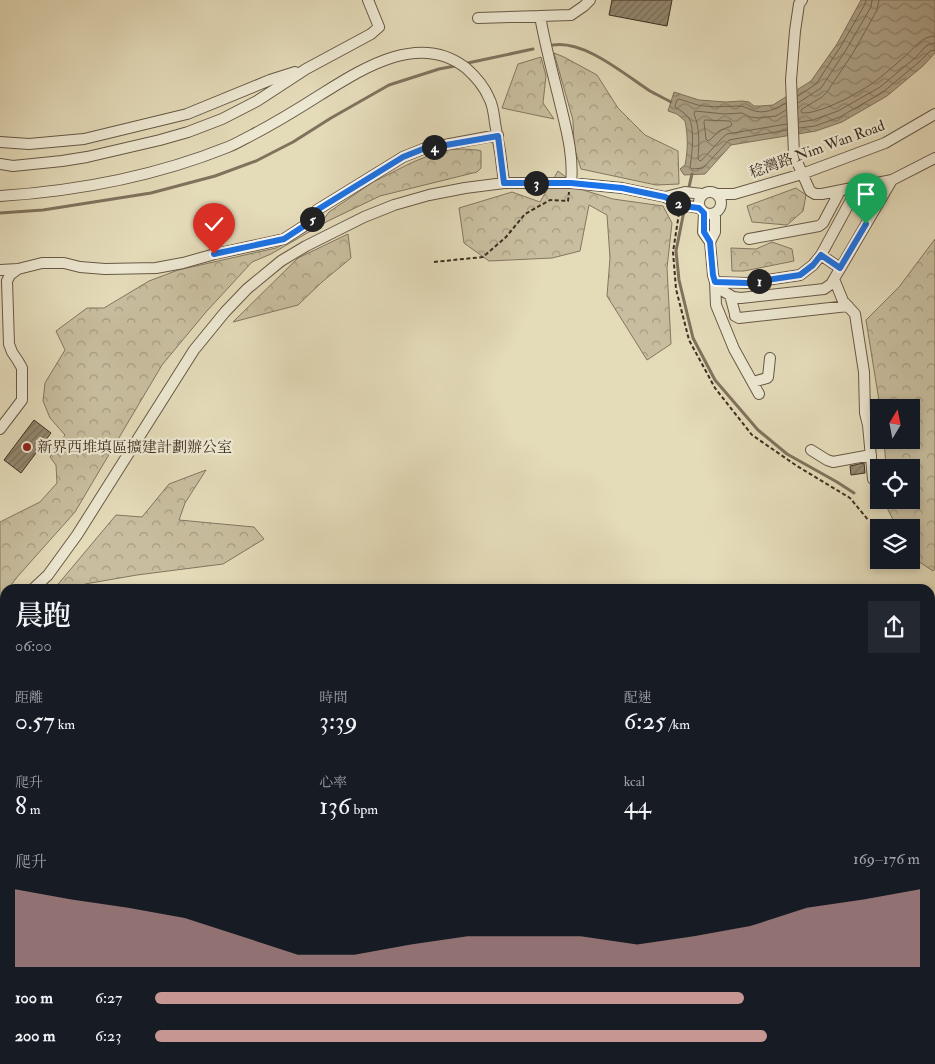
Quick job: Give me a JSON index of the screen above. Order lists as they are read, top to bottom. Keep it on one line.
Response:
{"streets":{"street":["稔灣路 Nim Wan Road"]},"places":["新界西堆填區擴建計劃辦公室"],"north":"top","page":{"pins":["4","3","2","5","1"],"heading":["晨跑","06:00"],"stats":[["距離","0.57 km"],["時間","3:39"],["配速","6:25 /km"],["爬升","8 m"],["心率","136 bpm"],["kcal","44"]],"chart":["爬升","169–176 m"],"list":[{"name":"100 m","note":"6:27"},{"name":"200 m","note":"6:23"}]}}
